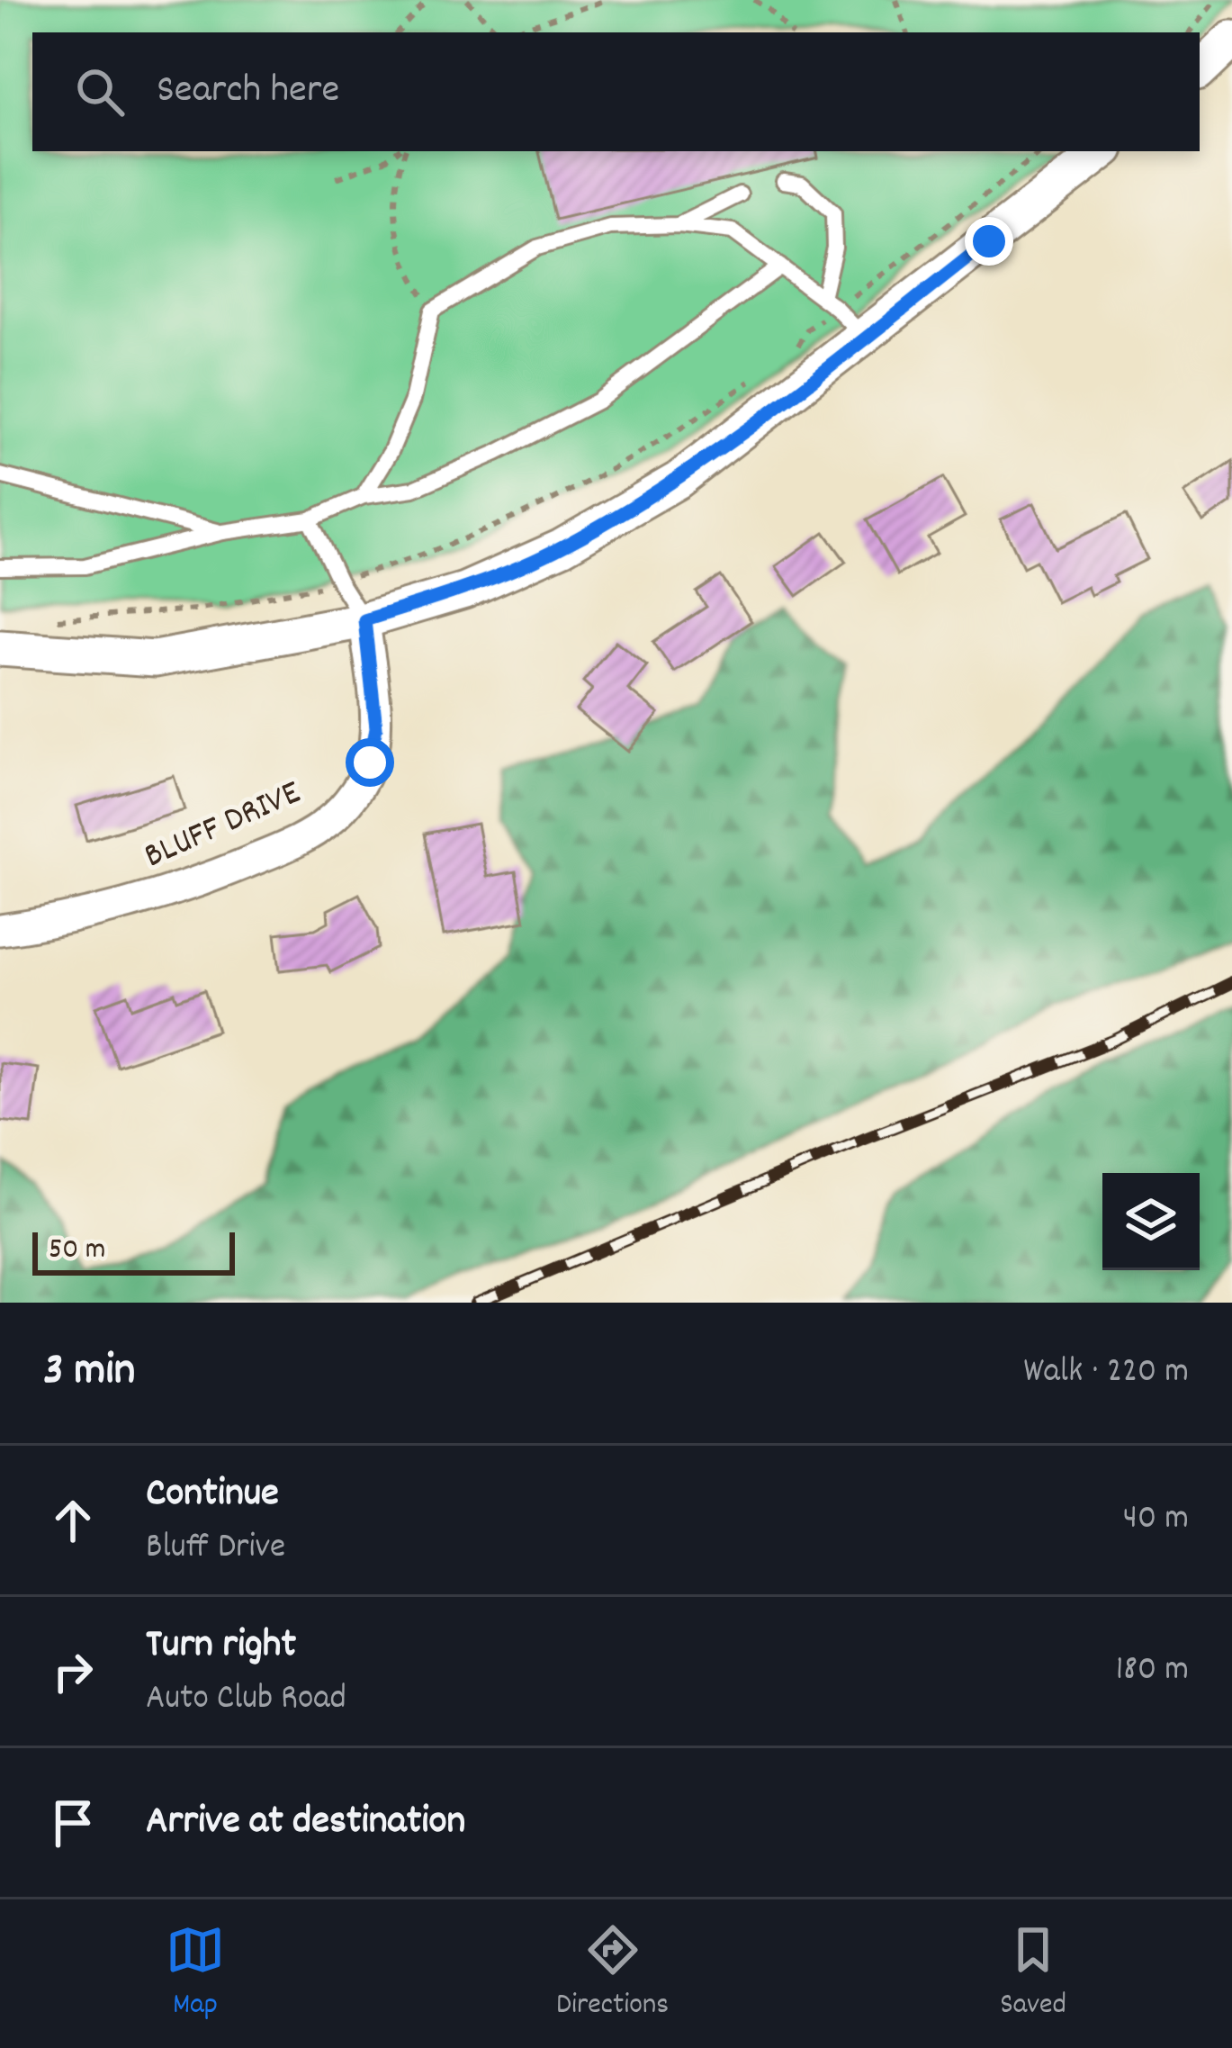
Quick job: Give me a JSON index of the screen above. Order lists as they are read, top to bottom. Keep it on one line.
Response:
{"streets":{"street":["BLUFF DRIVE"]},"scale_bar":"50 m","page":{"search":"Search here","scale":"50 m","heading":["3 min","Walk · 220 m"],"list":[["Continue","Bluff Drive","40 m"],["Turn right","Auto Club Road","180 m"],"Arrive at destination"],"nav":["Map","Directions","Saved"]}}
